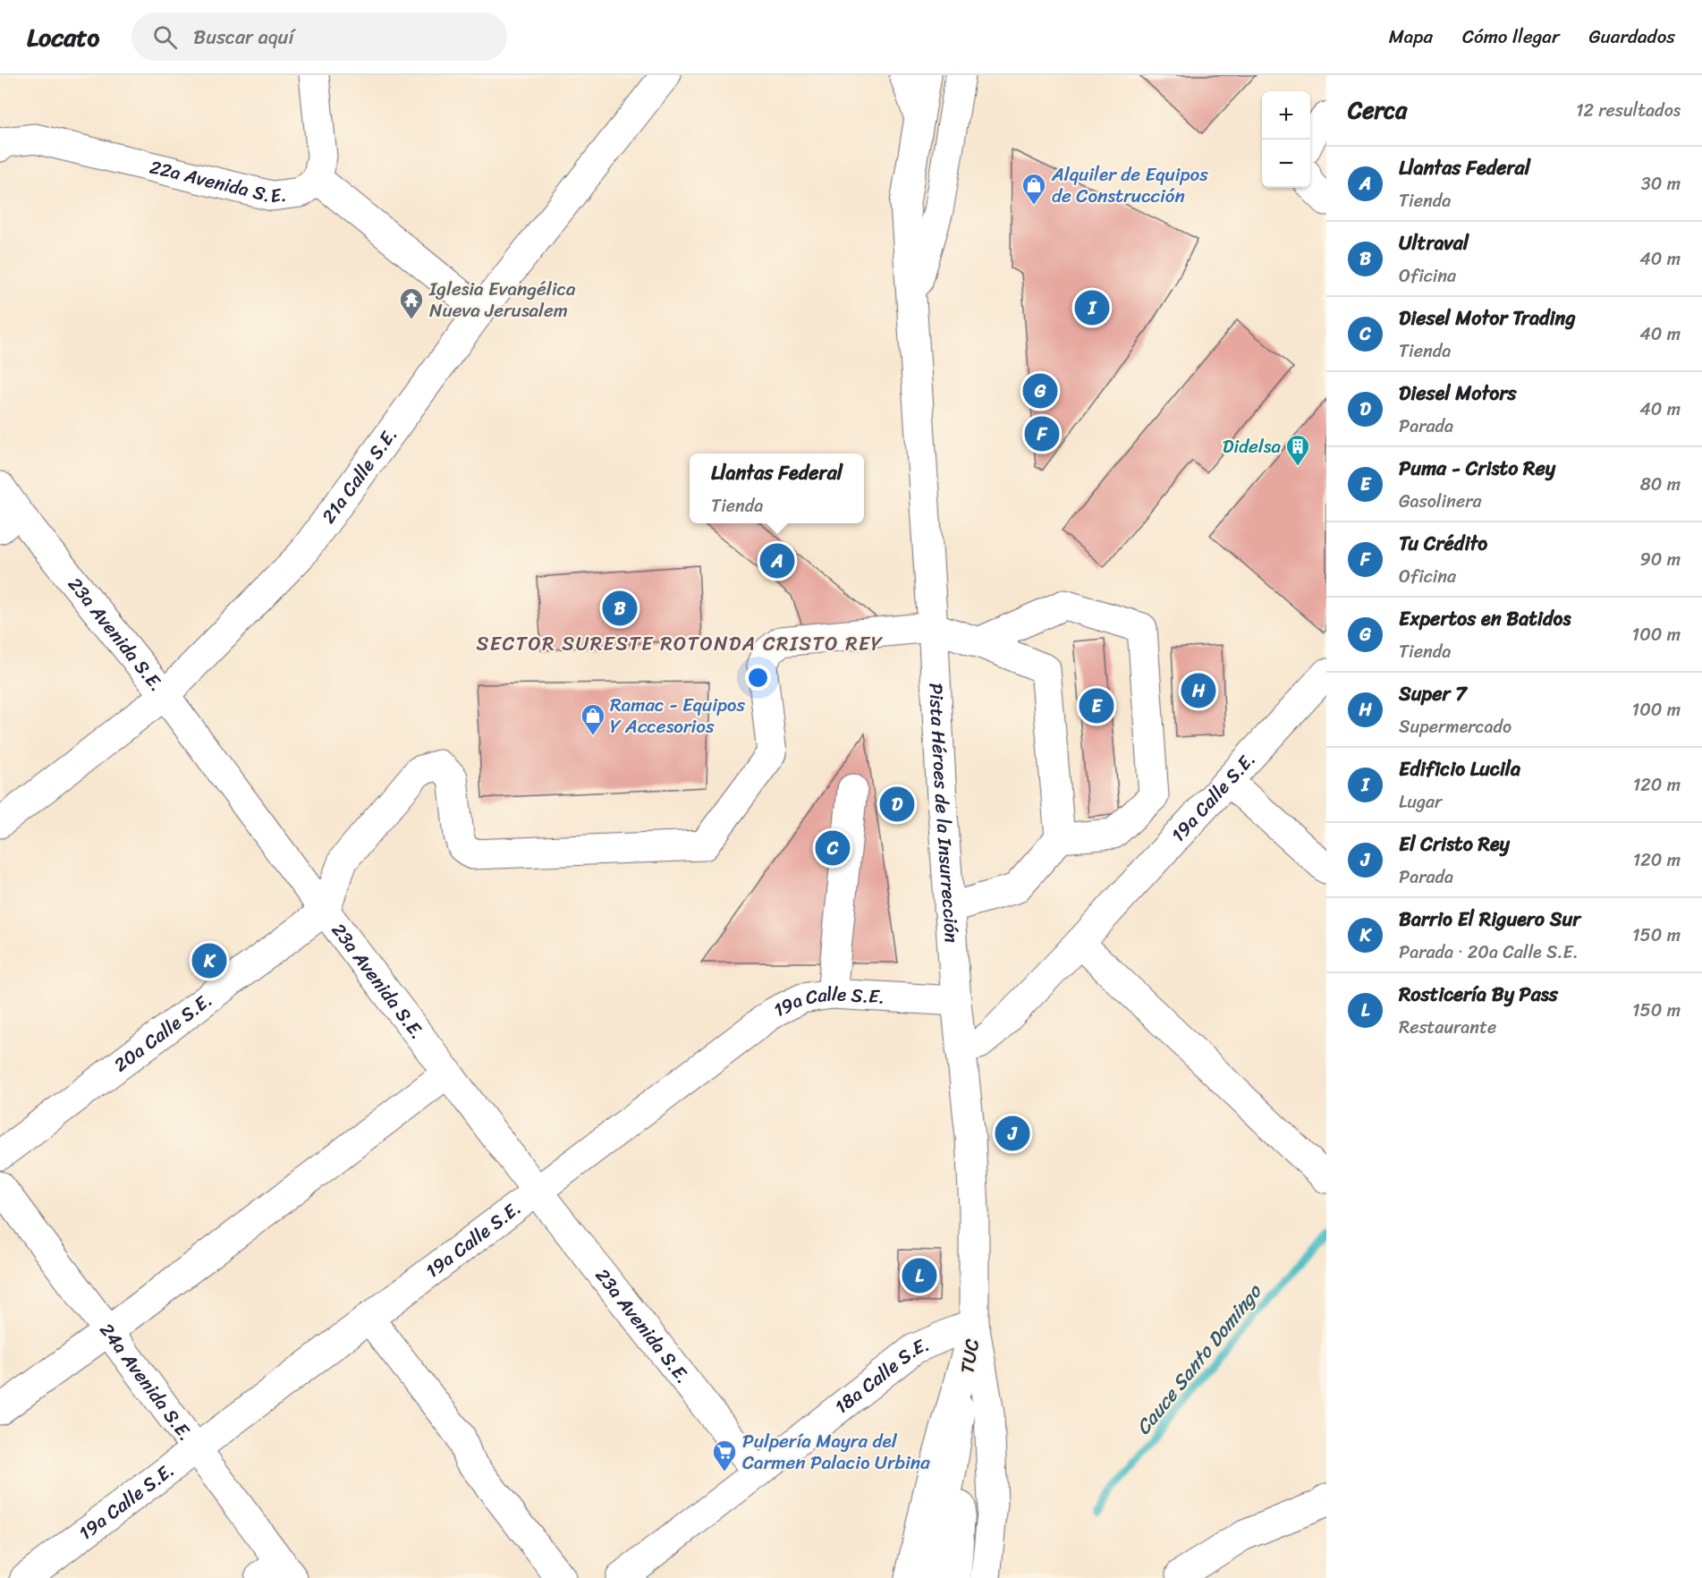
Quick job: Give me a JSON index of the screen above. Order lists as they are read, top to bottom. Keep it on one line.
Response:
{"streets":{"street":["22a Avenida S.E.","21a Calle S.E.","23a Avenida S.E.","19a Calle S.E.","Pista Héroes de la Insurrección","20a Calle S.E.","TUC","18a Calle S.E.","24a Avenida S.E."]},"crossings":[["21a Calle S.E.","23a Avenida S.E."],["23a Avenida S.E.","19a Calle S.E."],["23a Avenida S.E.","20a Calle S.E."],["23a Avenida S.E.","18a Calle S.E."],["19a Calle S.E.","Pista Héroes de la Insurrección"],["19a Calle S.E.","24a Avenida S.E."],["Pista Héroes de la Insurrección","TUC"],["Pista Héroes de la Insurrección","18a Calle S.E."],["TUC","18a Calle S.E."]],"districts":["SECTOR SURESTE ROTONDA CRISTO REY"],"water":["Cauce Santo Domingo"],"places":{"shop":["Alquiler de Equipos de Construcción","Ramac - Equipos Y Accesorios"],"temple":["Iglesia Evangélica Nueva Jerusalem"],"building":["Didelsa"],"supermarket":["Pulpería Mayra del Carmen Palacio Urbina"]},"page":{"header":"Locato","search":"Buscar aquí","nav":["Mapa","Cómo llegar","Guardados"],"heading":["Cerca","12 resultados"],"map_buttons":["+","−"],"list":[{"mark":"A","name":"Llantas Federal","note":"Tienda","value":"30 m"},{"mark":"B","name":"Ultraval","note":"Oficina","value":"40 m"},{"mark":"C","name":"Diesel Motor Trading","note":"Tienda","value":"40 m"},{"mark":"D","name":"Diesel Motors","note":"Parada","value":"40 m"},{"mark":"E","name":"Puma - Cristo Rey","note":"Gasolinera","value":"80 m"},{"mark":"F","name":"Tu Crédito","note":"Oficina","value":"90 m"},{"mark":"G","name":"Expertos en Batidos","note":"Tienda","value":"100 m"},{"mark":"H","name":"Super 7","note":"Supermercado","value":"100 m"},{"mark":"I","name":"Edificio Lucila","note":"Lugar","value":"120 m"},{"mark":"J","name":"El Cristo Rey","note":"Parada","value":"120 m"},{"mark":"K","name":"Barrio El Riguero Sur","note":"Parada · 20a Calle S.E.","value":"150 m"},{"mark":"L","name":"Rosticería By Pass","note":"Restaurante","value":"150 m"}],"pins":["I","G","F","A","B","H","E","D","C","K","J","L"],"popup":["Llantas Federal","Tienda"]}}
